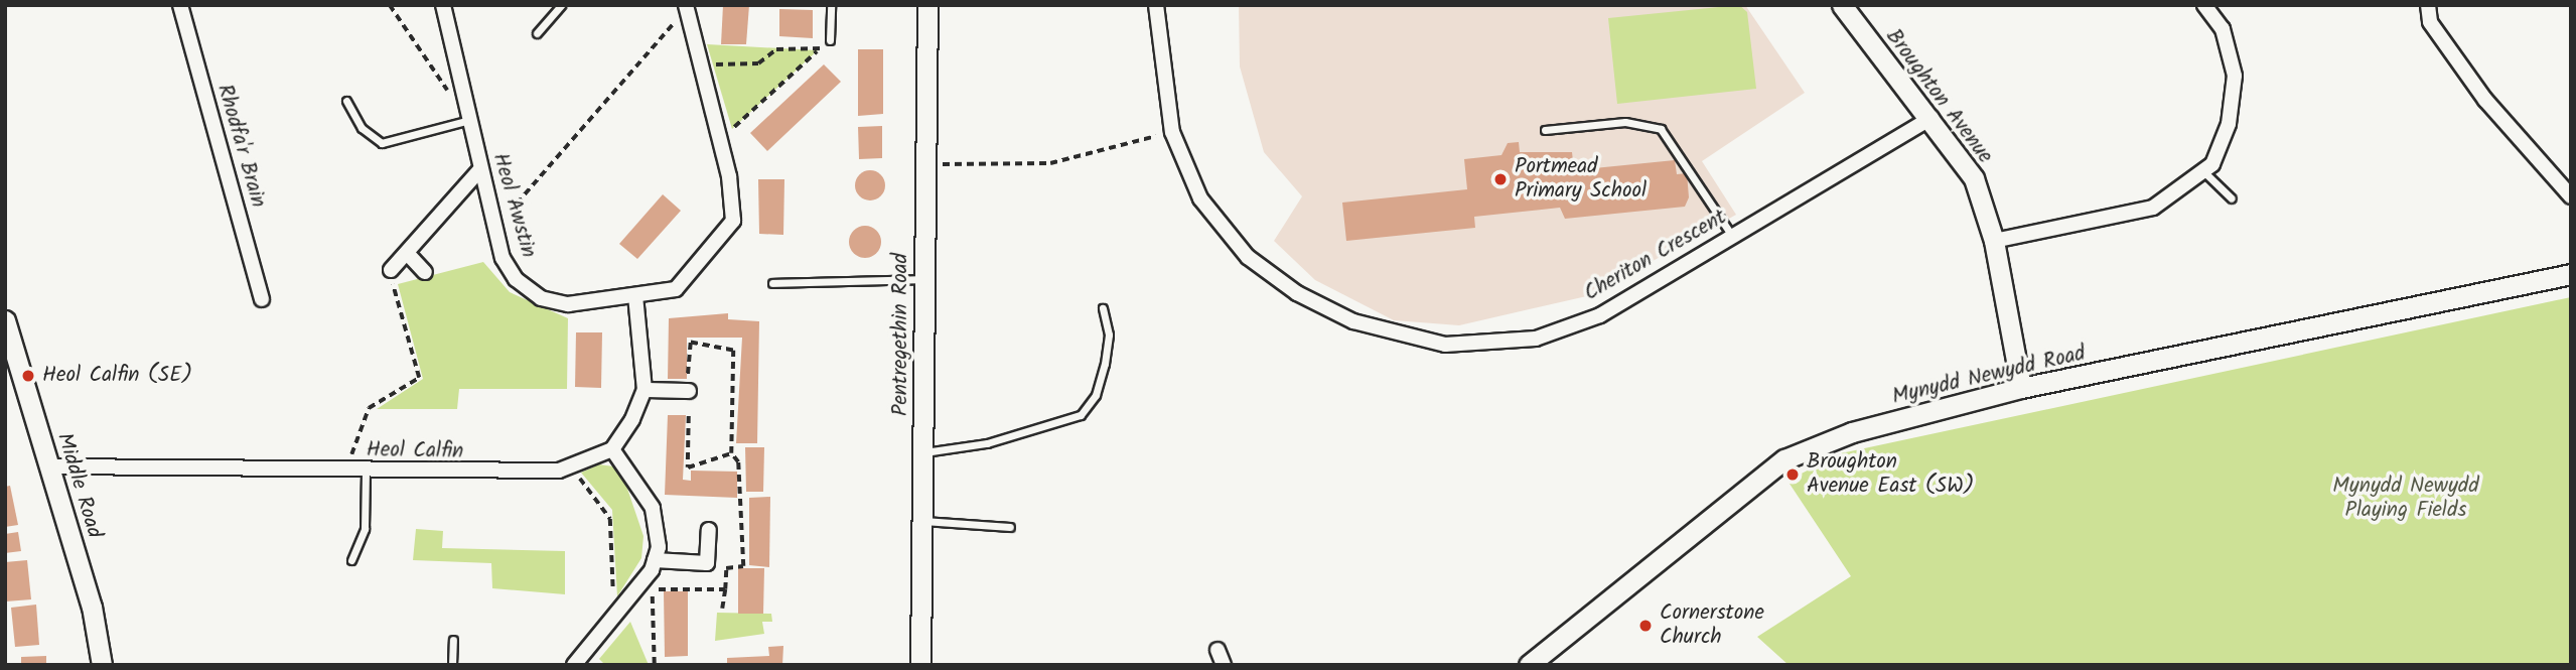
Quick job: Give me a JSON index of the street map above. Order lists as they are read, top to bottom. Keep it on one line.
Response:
{"streets":{"street":["Broughton Avenue","Rhodfa'r Brain","Heol Awstin","Cheriton Crescent","Pentregethin Road","Mynydd Newydd Road","Heol Calfin","Middle Road"]},"crossings":[["Broughton Avenue","Cheriton Crescent"],["Broughton Avenue","Mynydd Newydd Road"],["Heol Calfin","Middle Road"]],"parks":["Mynydd Newydd Playing Fields"],"places":["Portmead Primary School","Heol Calfin (SE)","Broughton Avenue East (SW)","Cornerstone Church"]}
